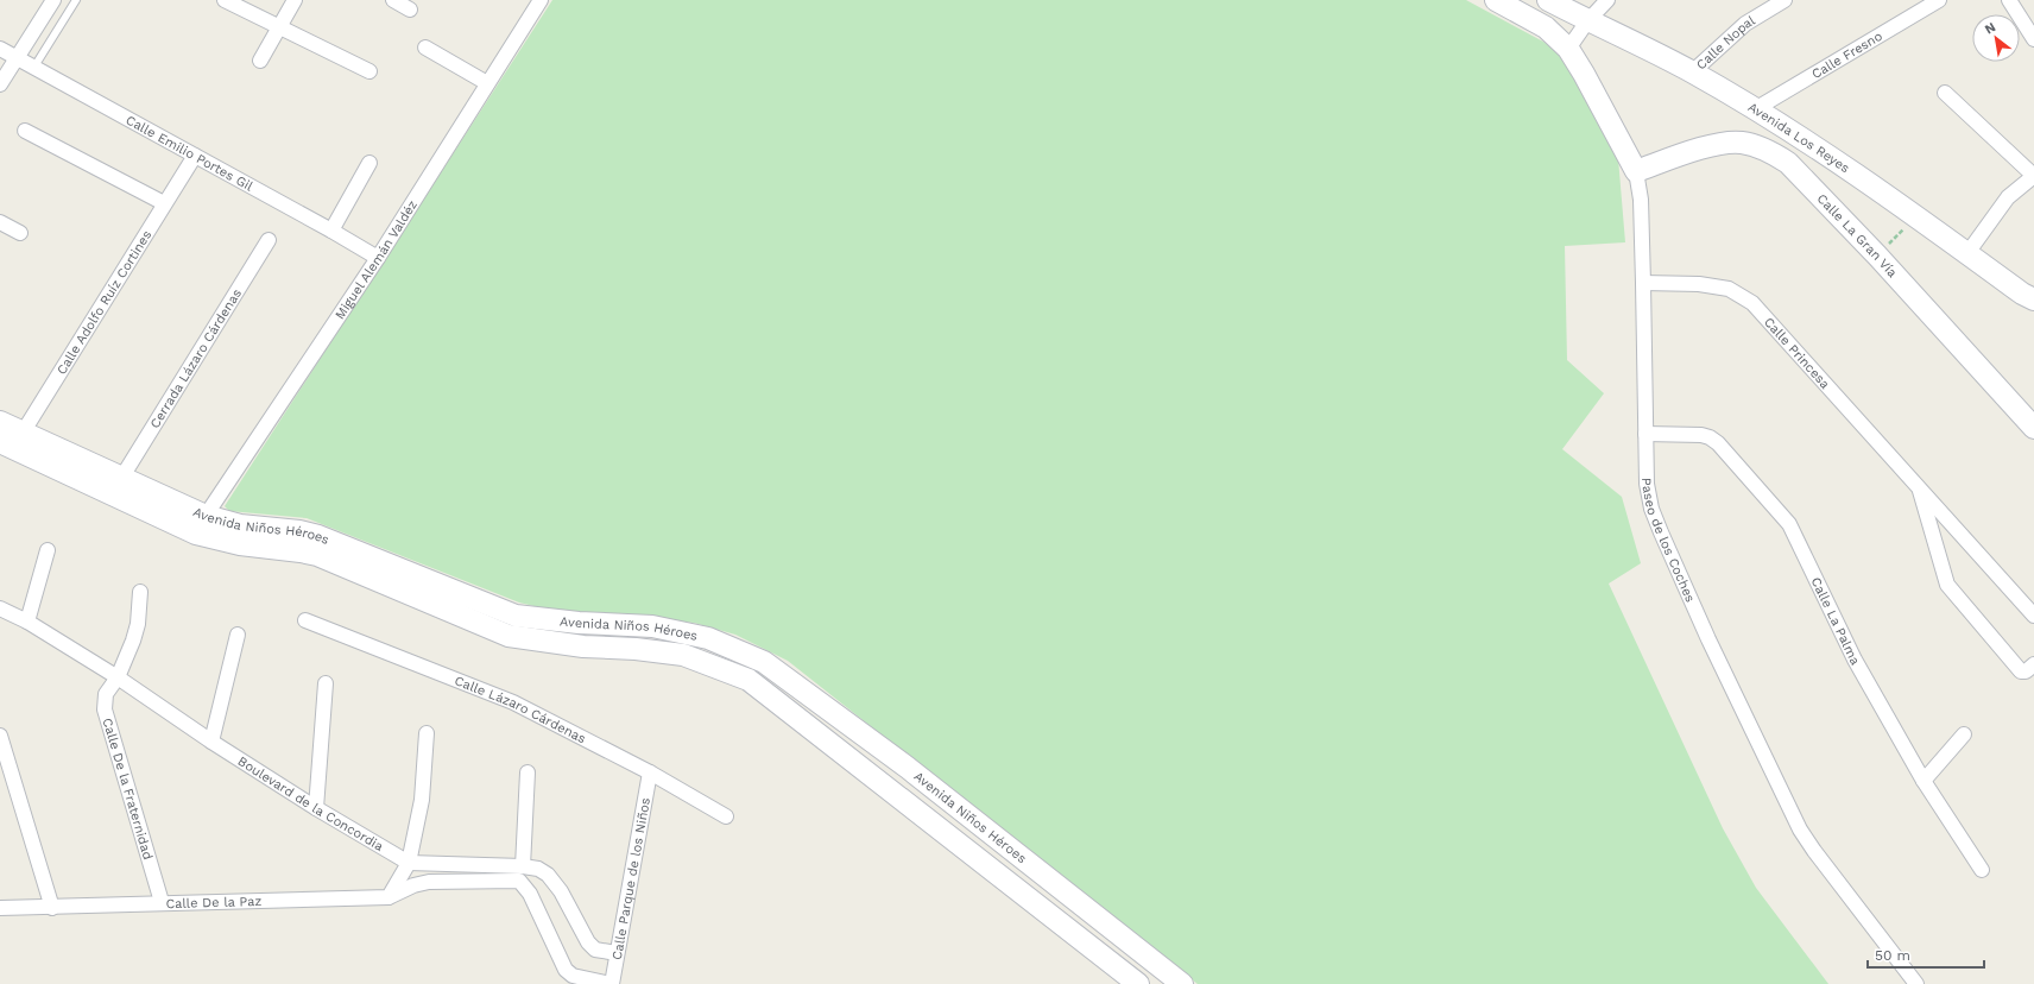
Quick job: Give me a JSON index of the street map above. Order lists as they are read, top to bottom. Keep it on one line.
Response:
{"streets":{"main road":["Avenida Los Reyes","Calle La Gran Vía","Avenida Niños Héroes","Paseo de los Coches"],"street":["Calle Nopal","Calle Fresno","Calle Emilio Portes Gil","Miguel Alemán Valdéz","Calle Adolfo Ruíz Cortines","Calle Princesa","Cerrada Lázaro Cárdenas","Calle La Palma","Calle Lázaro Cárdenas","Calle De la Fraternidad","Boulevard de la Concordia","Calle Parque de los Niños","Calle De la Paz"]},"crossings":[["Calle Nopal","Avenida Los Reyes"],["Calle Fresno","Avenida Los Reyes"],["Calle Emilio Portes Gil","Miguel Alemán Valdéz"],["Calle Emilio Portes Gil","Calle Adolfo Ruíz Cortines"],["Calle La Gran Vía","Paseo de los Coches"],["Miguel Alemán Valdéz","Avenida Niños Héroes"],["Calle Adolfo Ruíz Cortines","Avenida Niños Héroes"],["Calle Princesa","Paseo de los Coches"],["Cerrada Lázaro Cárdenas","Avenida Niños Héroes"],["Paseo de los Coches","Calle La Palma"],["Calle Lázaro Cárdenas","Calle Parque de los Niños"],["Calle De la Fraternidad","Boulevard de la Concordia"],["Calle De la Fraternidad","Calle De la Paz"],["Boulevard de la Concordia","Calle Parque de los Niños"]],"scale_bar":"50 m","north":"top left"}
